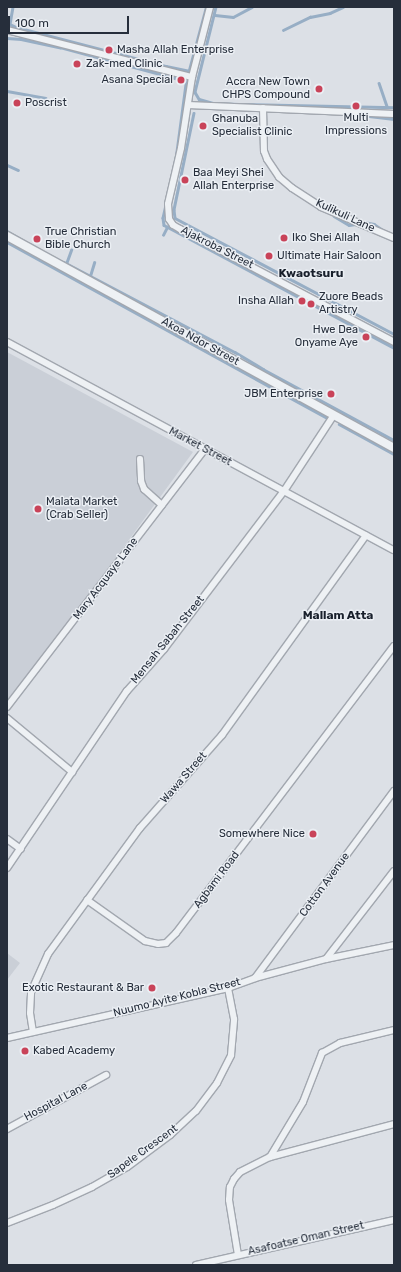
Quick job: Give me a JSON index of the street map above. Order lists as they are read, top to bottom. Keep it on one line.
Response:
{"streets":{"street":["Kulikuli Lane","Ajakroba Street","Akoa Ndor Street","Market Street","Mary Acquaye Lane","Mensah Sabah Street","Wawa Street","Agbami Road","Cotton Avenue","Nuumo Ayite Kobla Street","Hospital Lane","Sapele Crescent","Asafoatse Oman Street"]},"crossings":[["Akoa Ndor Street","Mensah Sabah Street"],["Market Street","Mary Acquaye Lane"],["Market Street","Mensah Sabah Street"],["Market Street","Wawa Street"],["Wawa Street","Agbami Road"],["Wawa Street","Nuumo Ayite Kobla Street"],["Cotton Avenue","Nuumo Ayite Kobla Street"],["Nuumo Ayite Kobla Street","Sapele Crescent"]],"districts":["Kwaotsuru","Mallam Atta"],"places":["Masha Allah Enterprise","Zak-med Clinic","Asana Special","Accra New Town CHPS Compound","Poscrist","Multi Impressions","Ghanuba Specialist Clinic","Baa Meyi Shei Allah Enterprise","Iko Shei Allah","True Christian Bible Church","Ultimate Hair Saloon","Insha Allah","Zuore Beads Artistry","Hwe Dea Onyame Aye","JBM Enterprise","Malata Market (Crab Seller)","Somewhere Nice","Exotic Restaurant & Bar","Kabed Academy"],"scale_bar":"100 m"}
